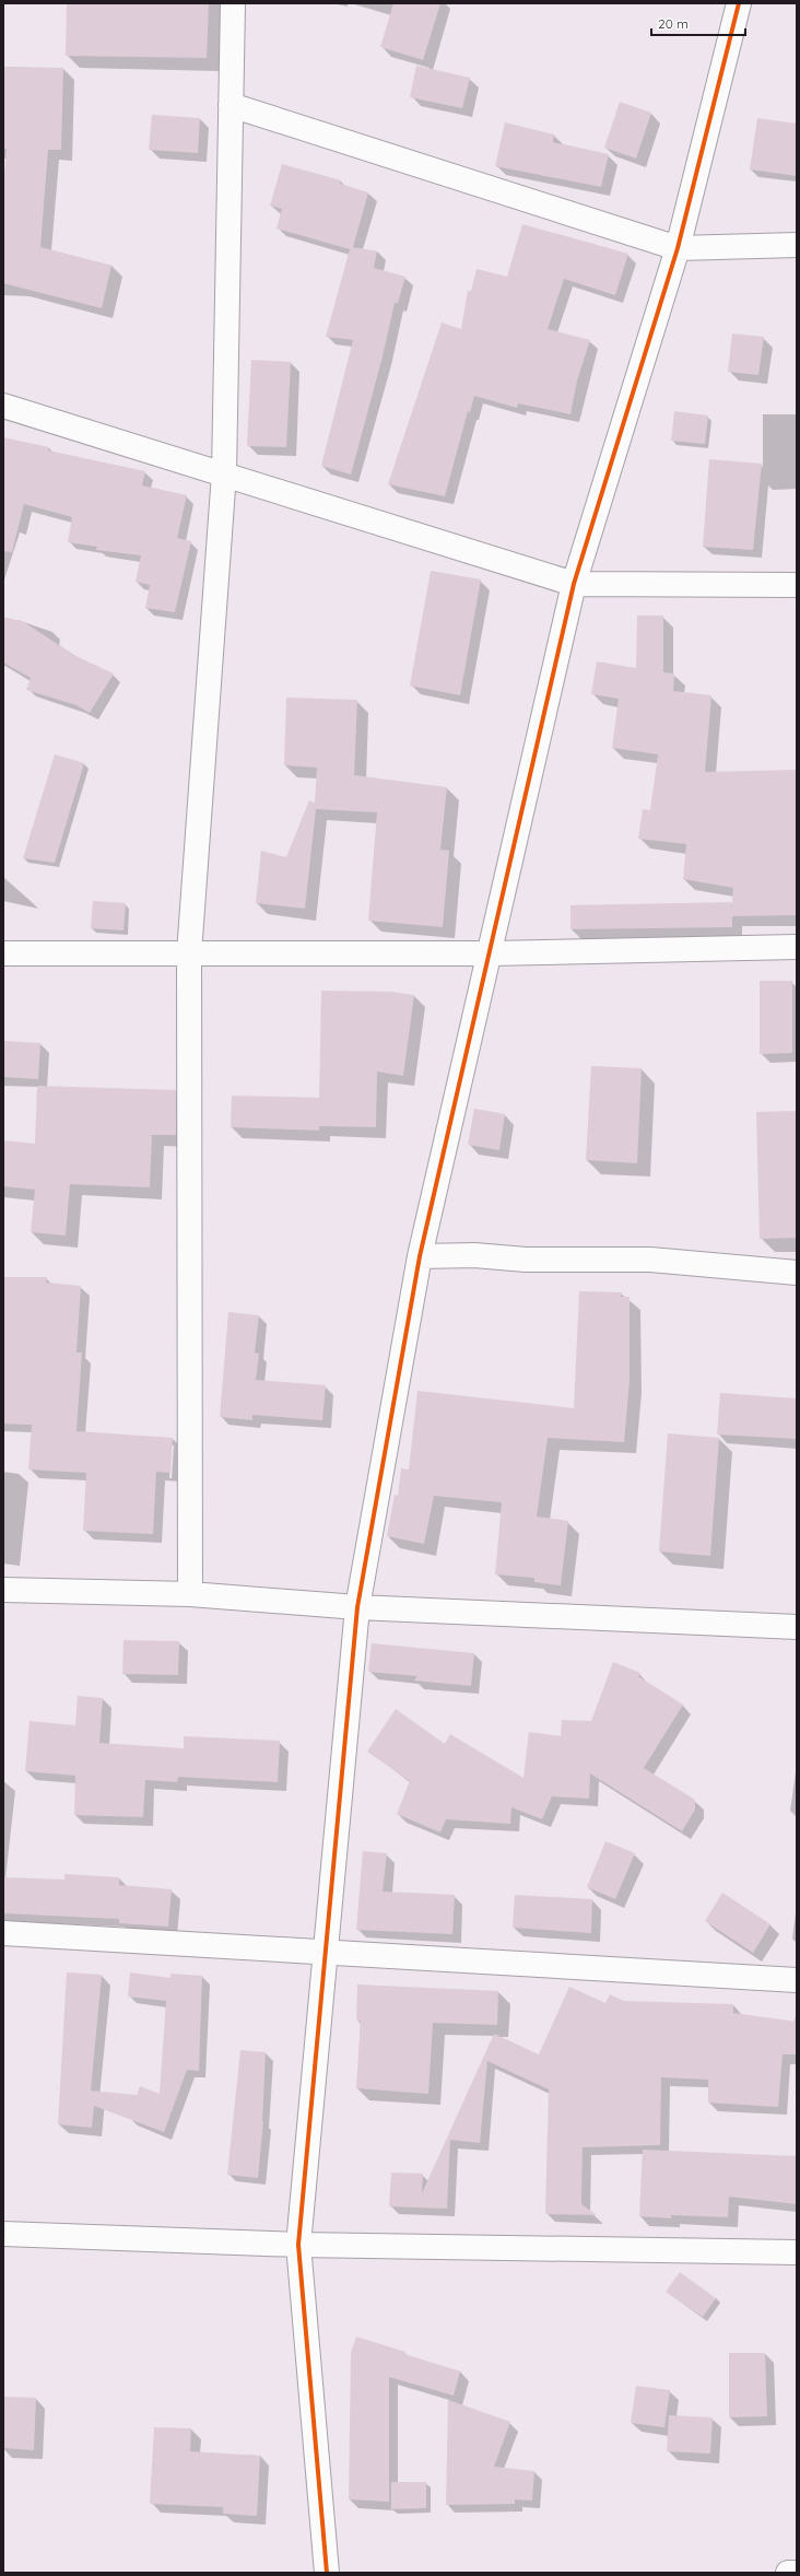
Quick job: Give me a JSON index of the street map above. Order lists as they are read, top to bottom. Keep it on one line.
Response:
{"scale_bar":"20 m"}
